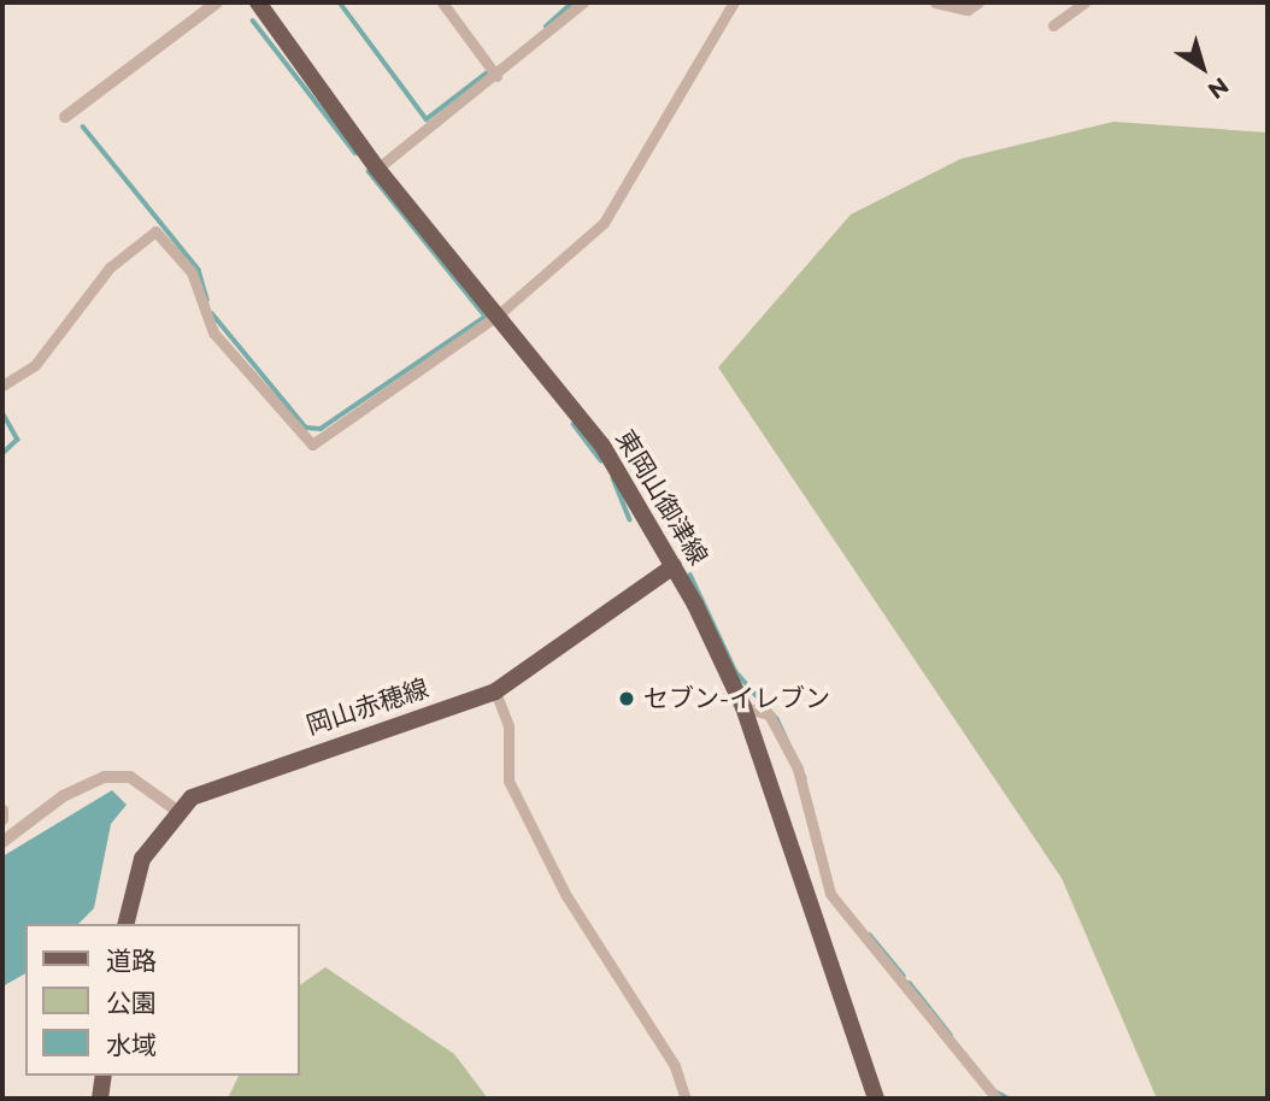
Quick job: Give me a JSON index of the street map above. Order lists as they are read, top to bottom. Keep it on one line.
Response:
{"streets":{"main road":["東岡山御津線","岡山赤穂線"]},"crossings":[["東岡山御津線","岡山赤穂線"]],"places":["セブン-イレブン"],"legend":["道路","公園","水域"],"north":"bottom right"}
